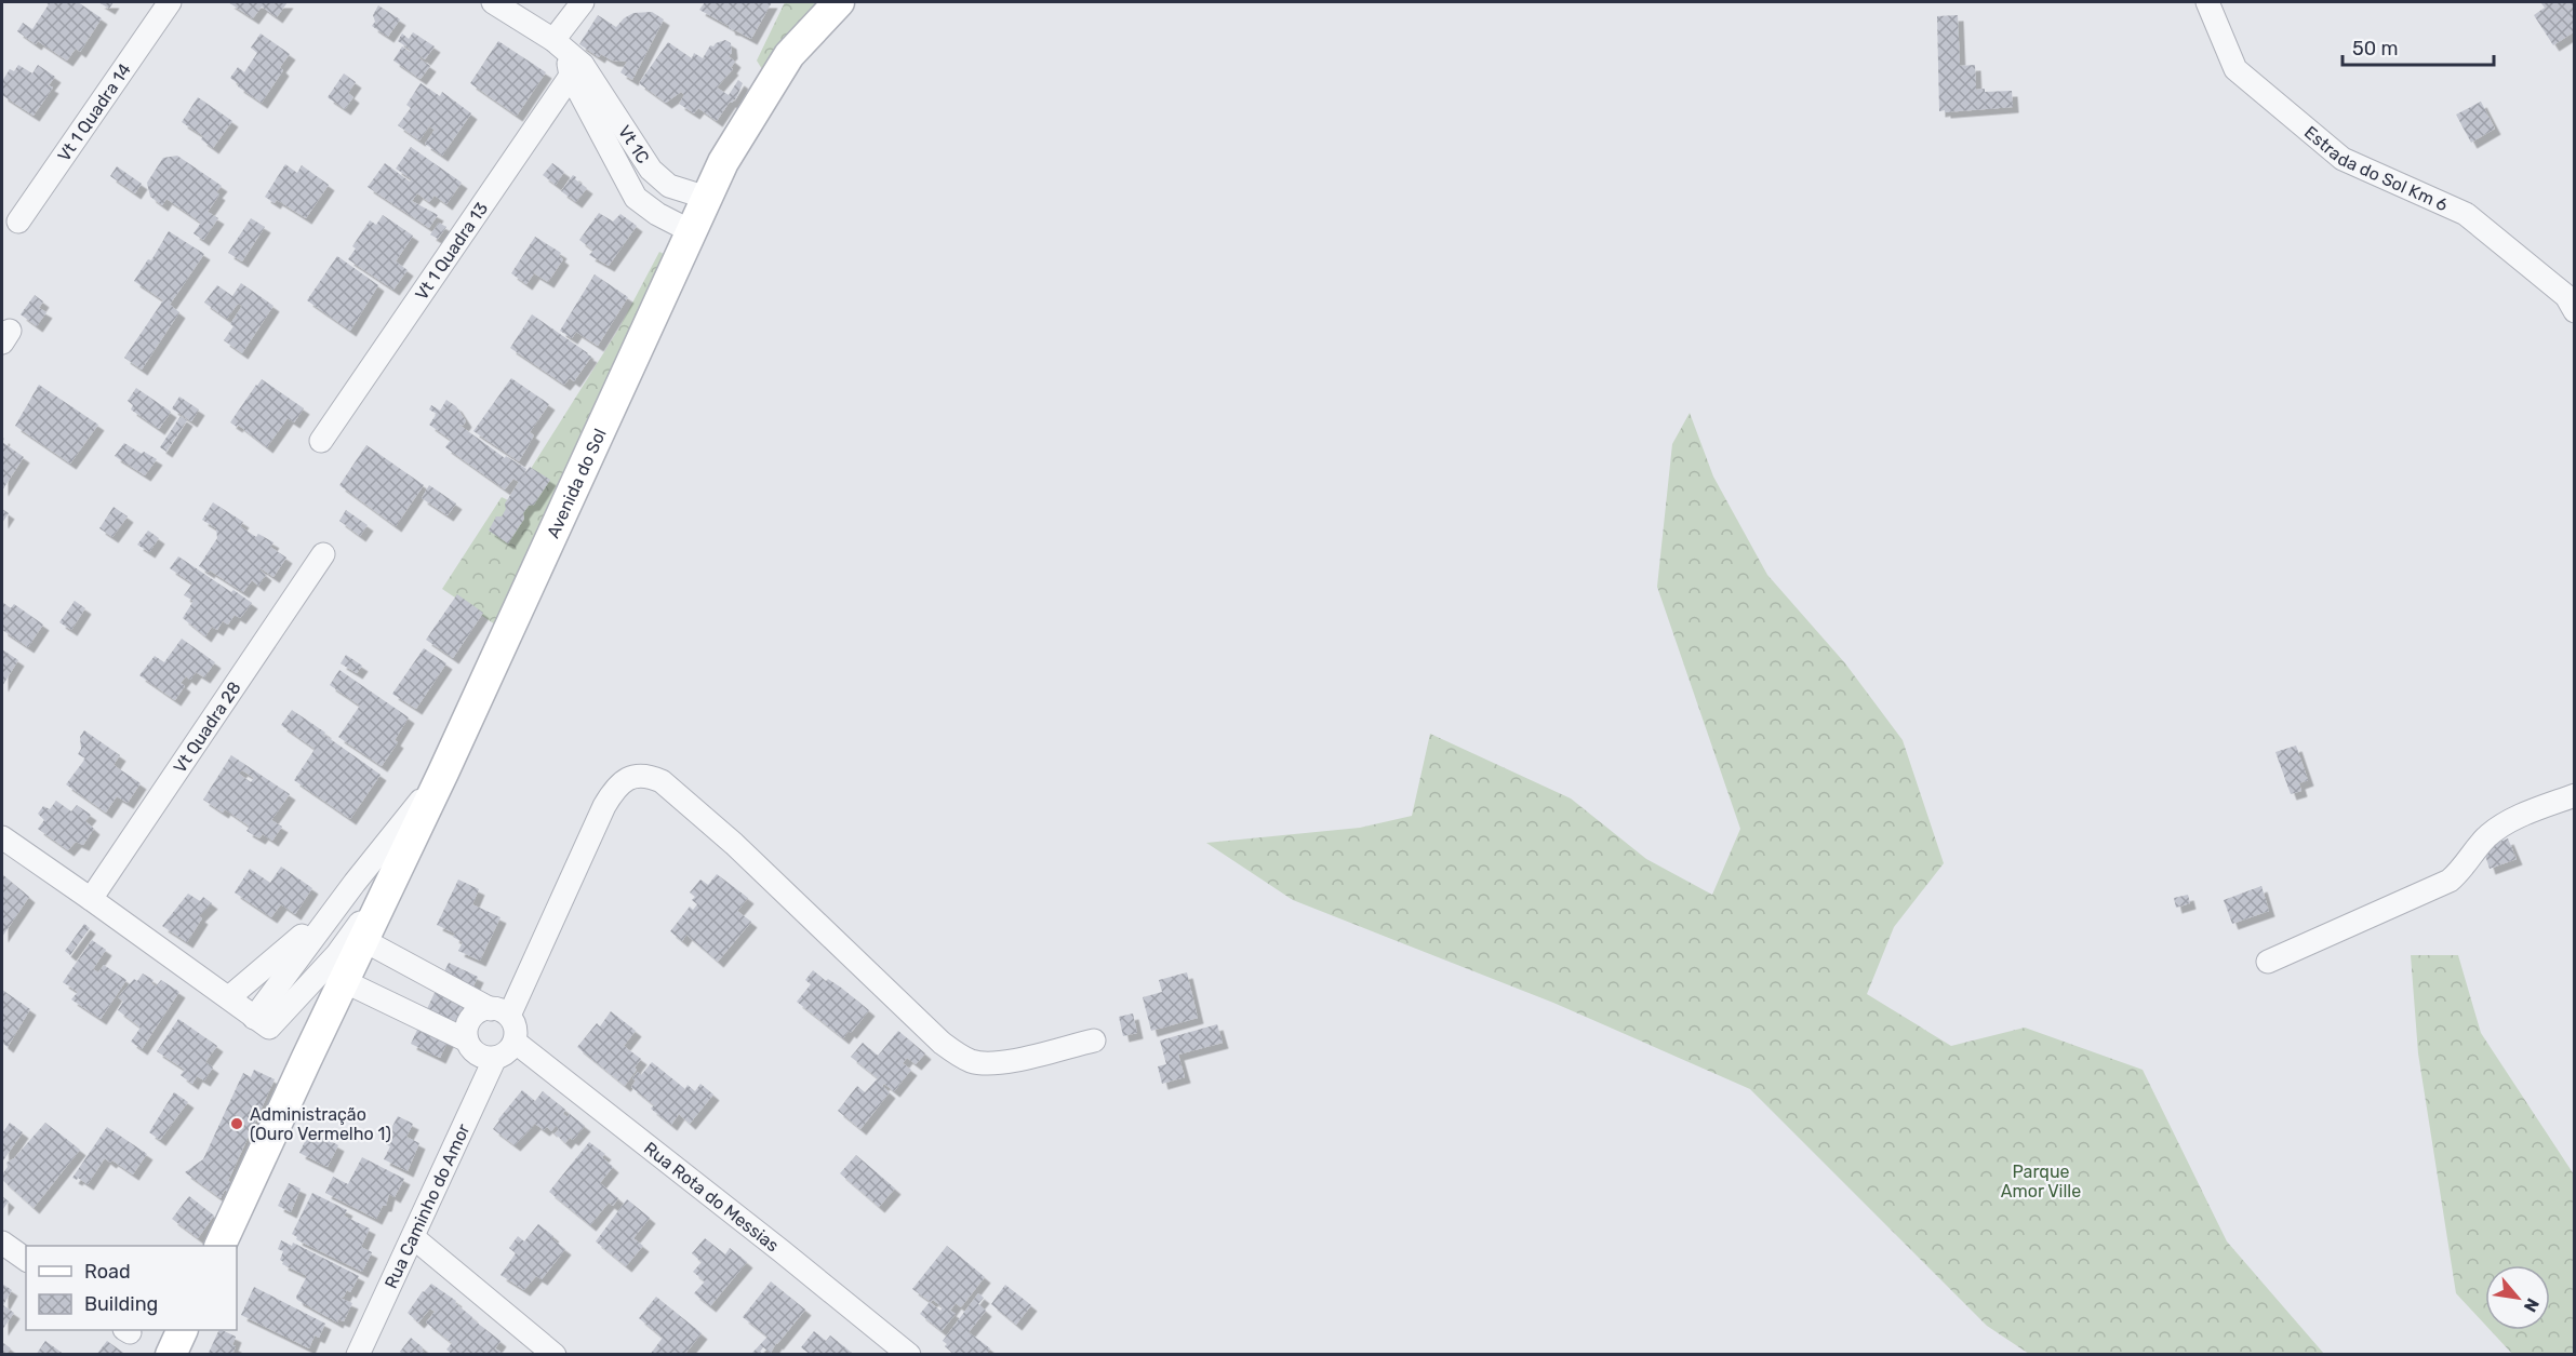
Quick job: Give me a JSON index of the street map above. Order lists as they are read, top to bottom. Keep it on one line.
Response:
{"streets":{"street":["Vt 1 Quadra 14","Vt 1C","Estrada do Sol Km 6","Vt 1 Quadra 13","Avenida do Sol","Vt Quadra 28","Rua Rota do Messias","Rua Caminho do Amor"]},"crossings":[["Vt 1C","Vt 1 Quadra 13"],["Vt 1C","Avenida do Sol"],["Rua Rota do Messias","Rua Caminho do Amor"]],"parks":["Parque Amor Ville"],"places":["Administração (Ouro Vermelho 1)"],"legend":["Road","Building"],"scale_bar":"50 m","north":"bottom right"}
